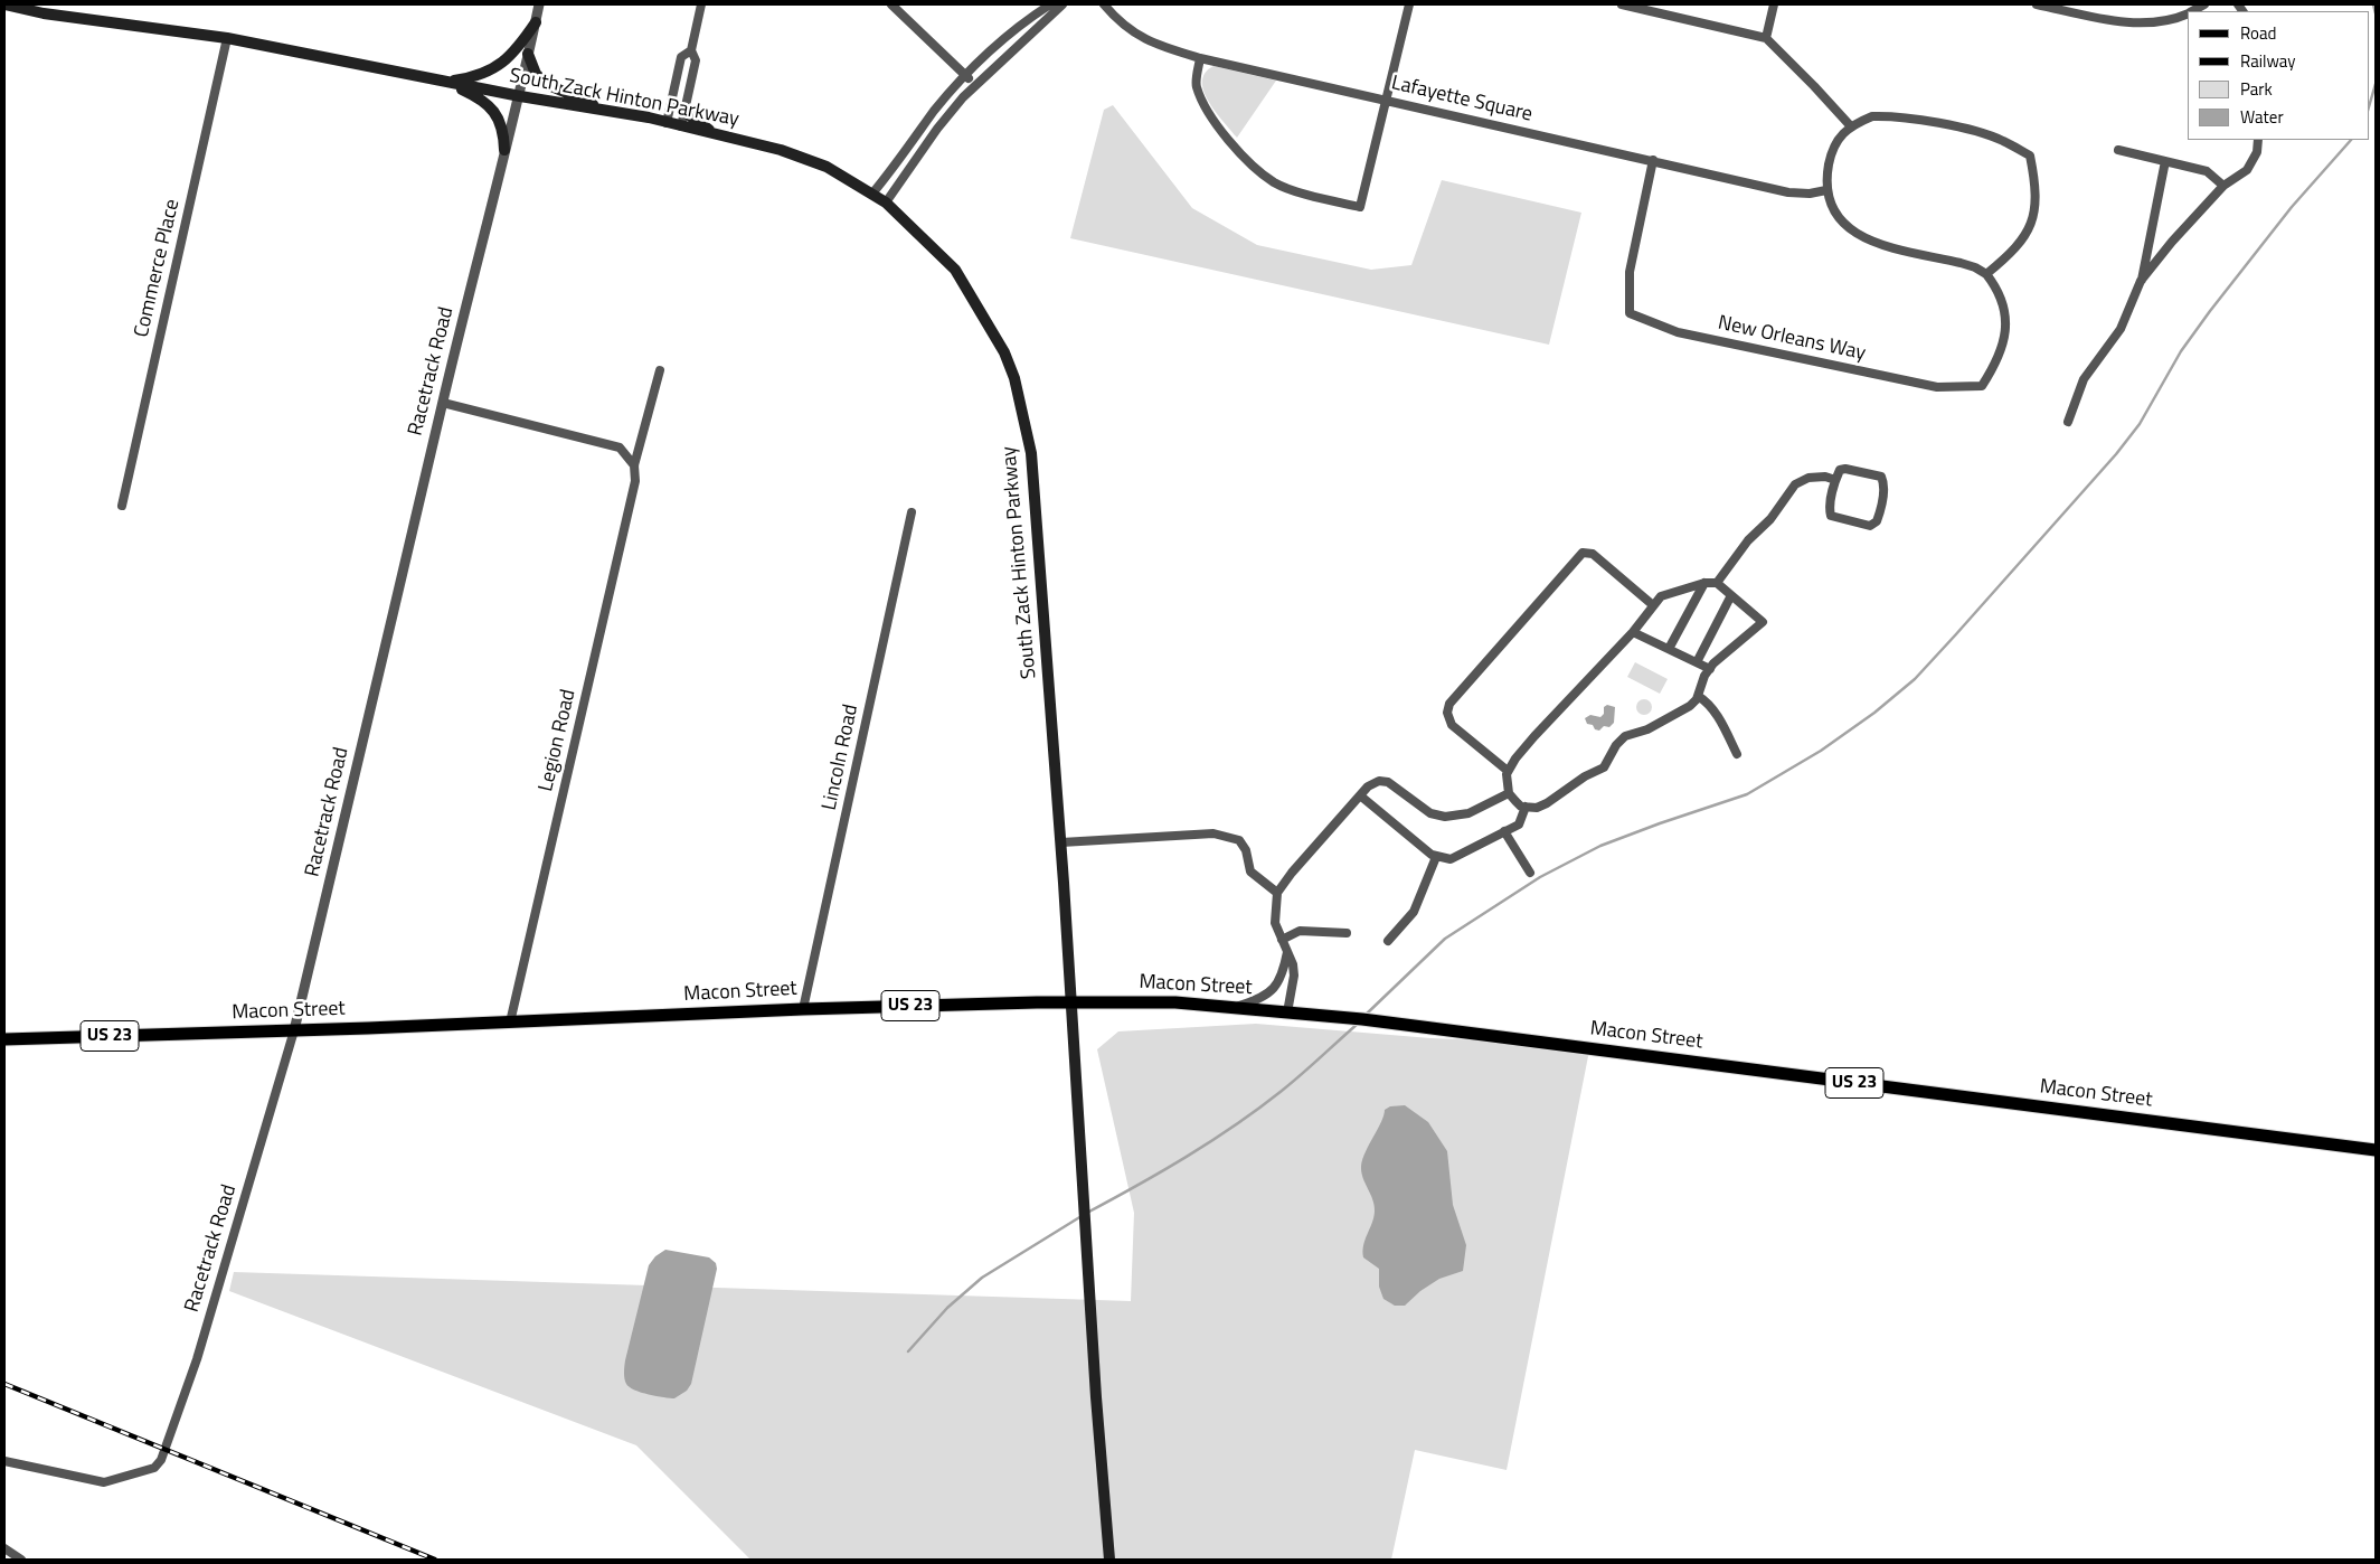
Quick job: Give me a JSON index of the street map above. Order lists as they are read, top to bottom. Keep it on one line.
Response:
{"streets":{"main road":["South Zack Hinton Parkway","Macon Street","US 23"],"street":["Lafayette Square","Commerce Place","New Orleans Way","Racetrack Road","Legion Road","Lincoln Road"]},"crossings":[["South Zack Hinton Parkway","Commerce Place"],["South Zack Hinton Parkway","Racetrack Road"],["South Zack Hinton Parkway","Macon Street"],["Lafayette Square","New Orleans Way"],["Racetrack Road","Macon Street"],["Legion Road","Macon Street"],["Lincoln Road","Macon Street"]],"legend":["Road","Railway","Park","Water"]}
